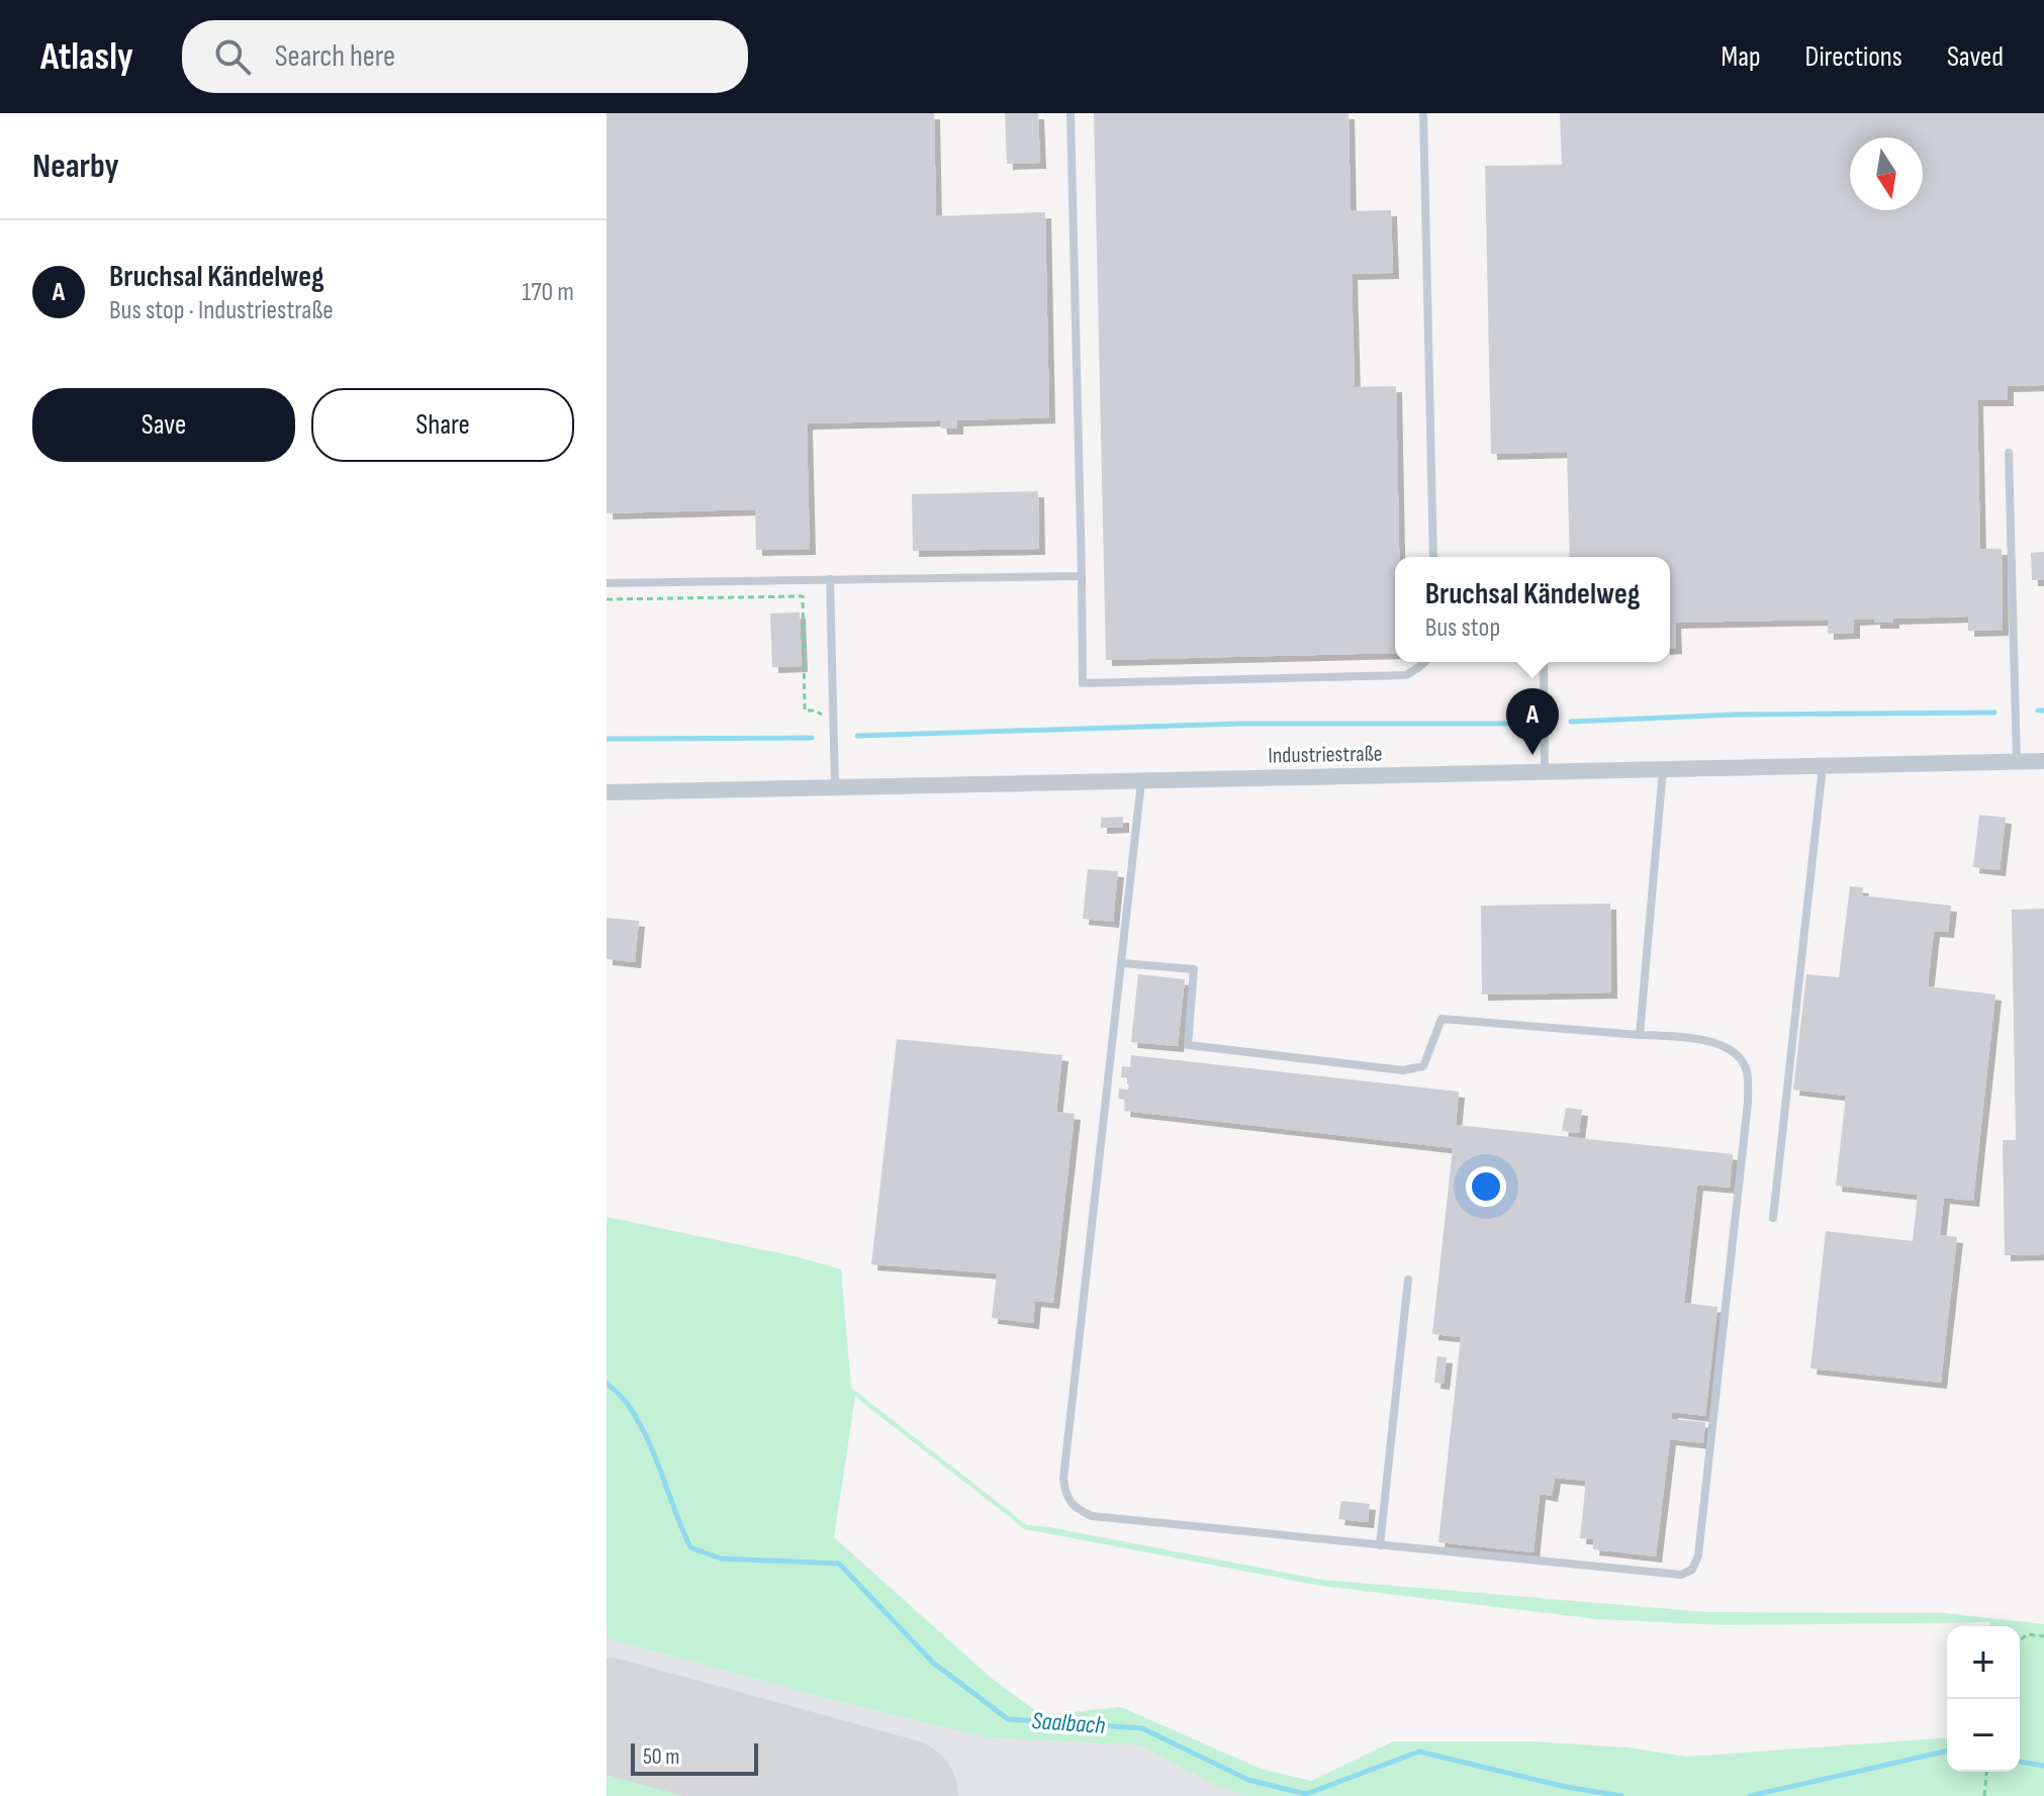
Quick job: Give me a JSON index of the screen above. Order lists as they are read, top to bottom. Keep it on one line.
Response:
{"streets":{"street":["Industriestraße"]},"water":["Saalbach"],"scale_bar":"50 m","north":"bottom","page":{"header":"Atlasly","search":"Search here","nav":["Map","Directions","Saved"],"heading":"Nearby","list":[{"mark":"A","name":"Bruchsal Kändelweg","note":"Bus stop · Industriestraße","value":"170 m"}],"buttons":["Save","Share"],"popup":["Bruchsal Kändelweg","Bus stop"],"pins":"A","map_buttons":["+","−"],"scale":"50 m"}}
